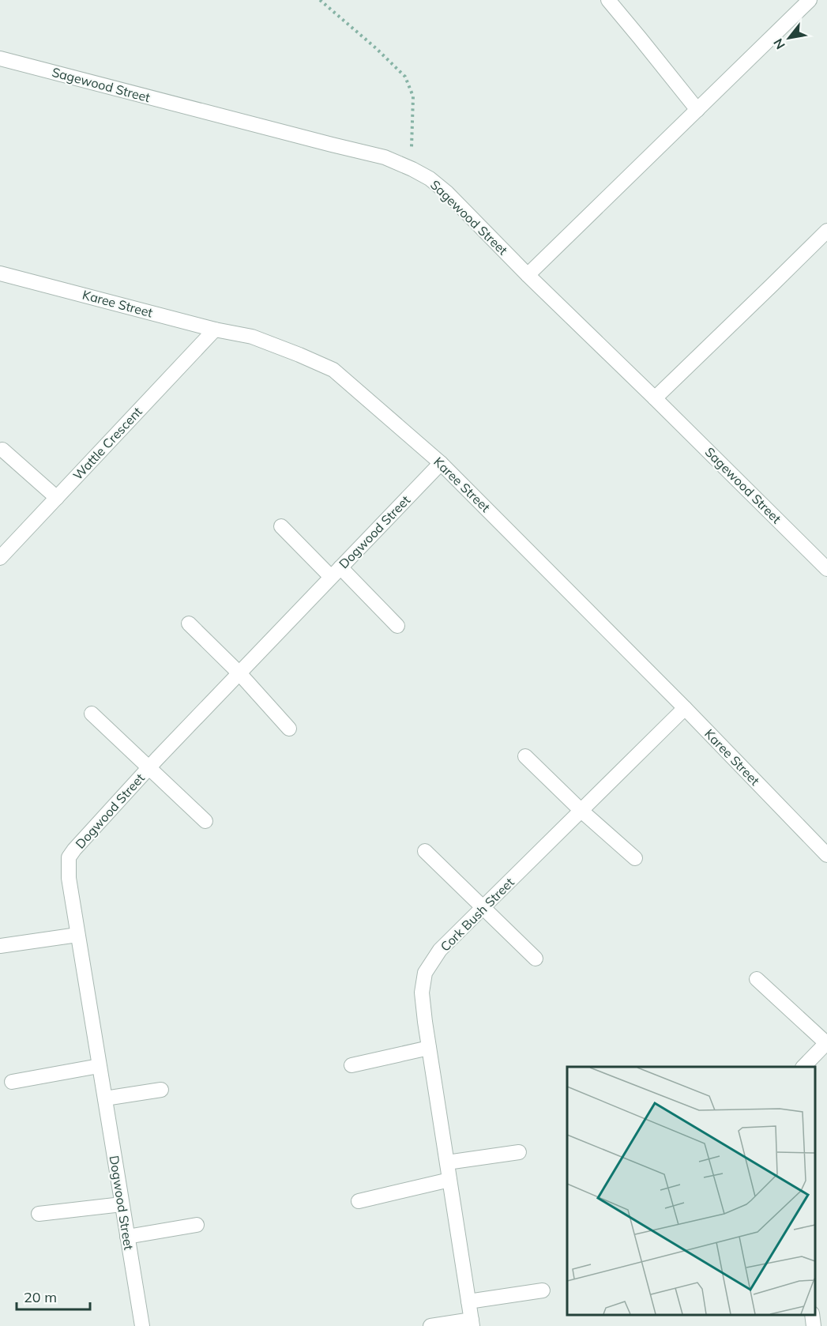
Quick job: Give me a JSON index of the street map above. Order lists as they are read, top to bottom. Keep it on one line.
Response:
{"streets":{"street":["Sagewood Street","Karee Street","Wattle Crescent","Dogwood Street","Cork Bush Street"]},"crossings":[["Karee Street","Wattle Crescent"],["Karee Street","Dogwood Street"],["Karee Street","Cork Bush Street"]],"scale_bar":"20 m","north":"bottom left"}
